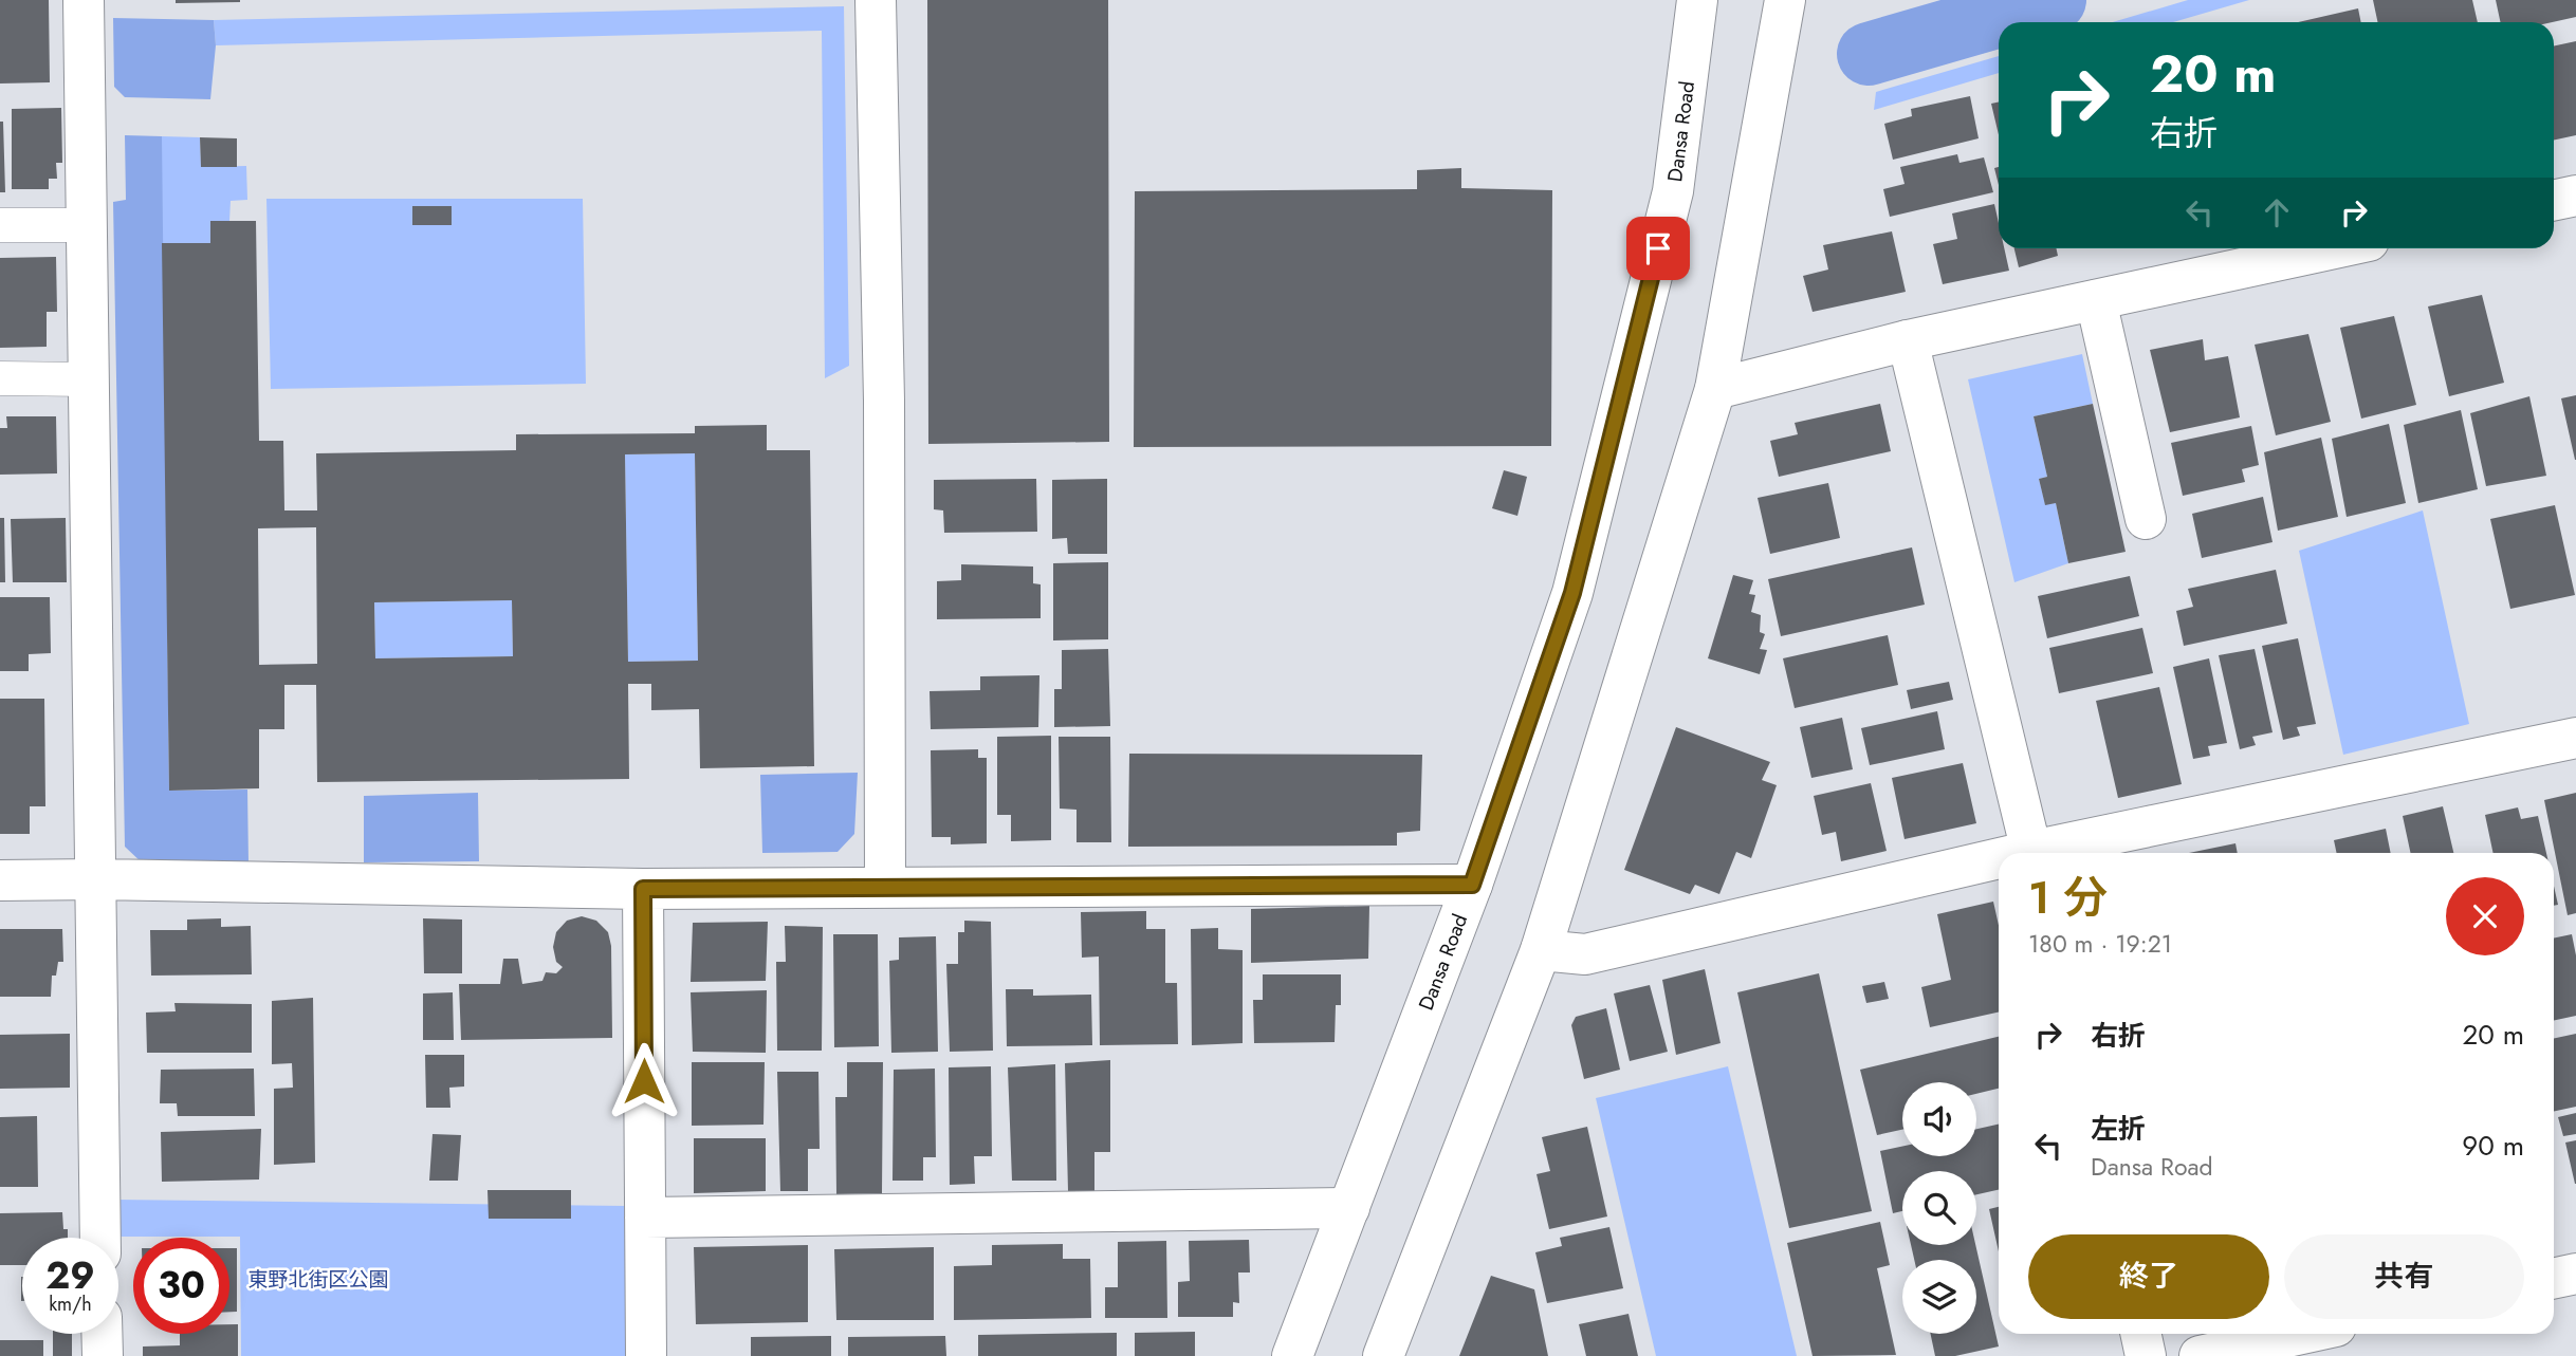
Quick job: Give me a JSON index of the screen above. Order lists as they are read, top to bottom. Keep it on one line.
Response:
{"streets":{"street":["Dansa Road"]},"parks":["東野北街区公園"],"page":{"turn":["20 m","右折"],"heading":["1 分","180 m · 19:21"],"list":[{"name":"右折","value":"20 m"},{"name":"左折","note":"Dansa Road","value":"90 m"}],"buttons":["終了","共有"],"speed":"29 km/h","limit":"30"}}
